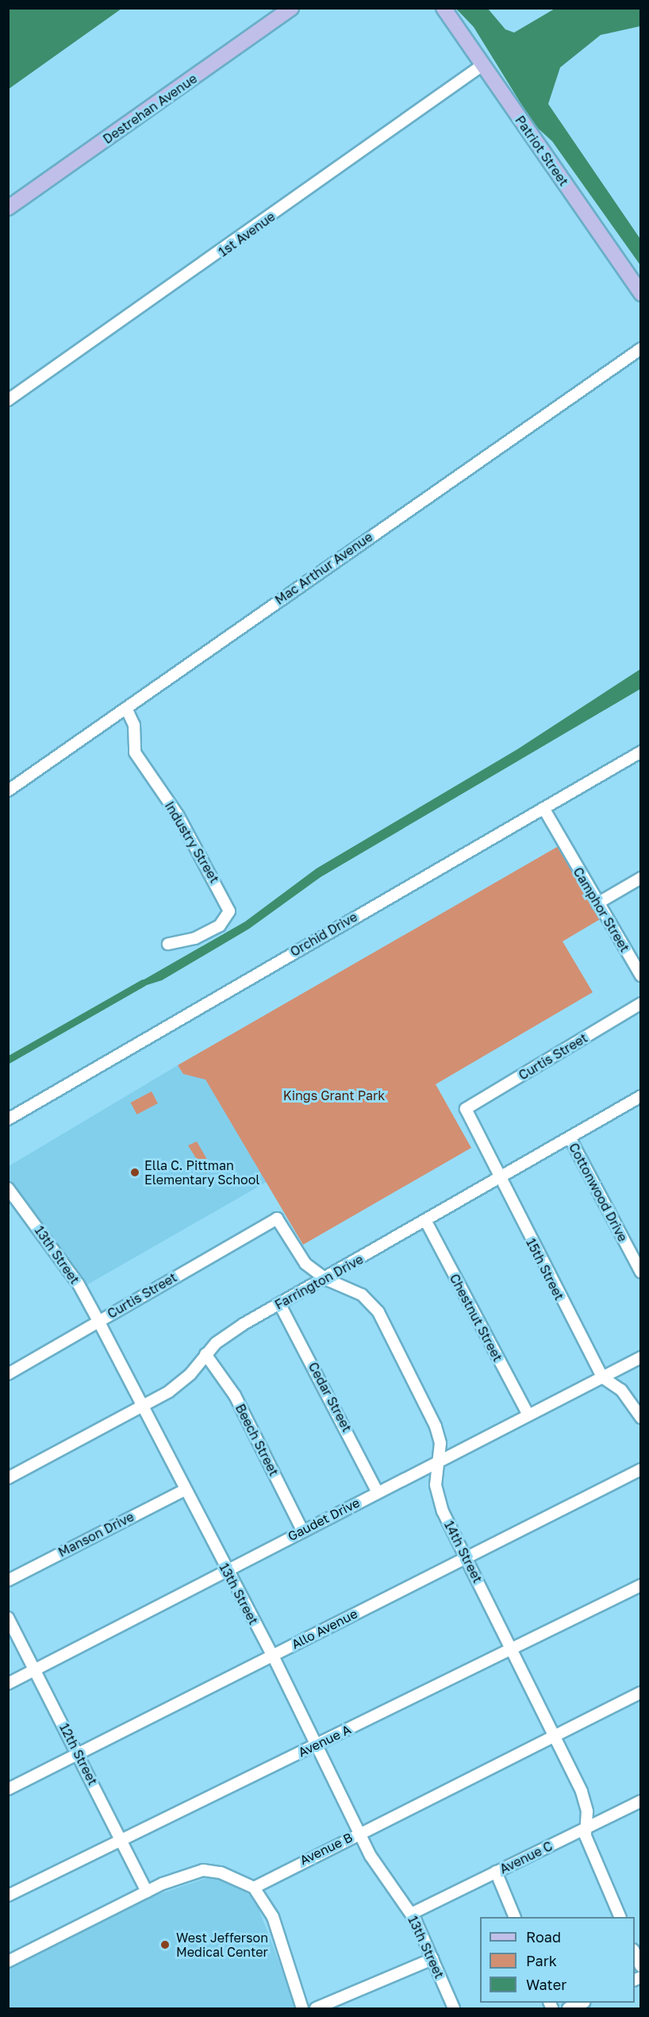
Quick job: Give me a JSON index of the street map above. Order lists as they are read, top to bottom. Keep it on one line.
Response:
{"streets":{"main road":["Destrehan Avenue","Patriot Street"],"street":["1st Avenue","Mac Arthur Avenue","Industry Street","Camphor Street","Orchid Drive","Curtis Street","Cottonwood Drive","13th Street","15th Street","Farrington Drive","Chestnut Street","Cedar Street","Beech Street","Gaudet Drive","Manson Drive","14th Street","Allo Avenue","Avenue A","12th Street","Avenue B","Avenue C"]},"crossings":[["Patriot Street","1st Avenue"],["Mac Arthur Avenue","Industry Street"],["Camphor Street","Orchid Drive"],["Curtis Street","13th Street"],["Curtis Street","15th Street"],["Curtis Street","14th Street"],["Cottonwood Drive","Farrington Drive"],["13th Street","Farrington Drive"],["13th Street","Gaudet Drive"],["13th Street","Manson Drive"],["13th Street","Allo Avenue"],["13th Street","Avenue A"],["13th Street","Avenue B"],["13th Street","Avenue C"],["15th Street","Farrington Drive"],["15th Street","Gaudet Drive"],["Farrington Drive","Chestnut Street"],["Farrington Drive","Cedar Street"],["Farrington Drive","Beech Street"],["Farrington Drive","14th Street"],["Chestnut Street","Gaudet Drive"],["Cedar Street","Gaudet Drive"],["Beech Street","Gaudet Drive"],["Gaudet Drive","14th Street"],["Gaudet Drive","12th Street"],["14th Street","Allo Avenue"],["14th Street","Avenue A"],["14th Street","Avenue B"],["14th Street","Avenue C"],["Allo Avenue","12th Street"],["Avenue A","12th Street"]],"parks":["Kings Grant Park"],"places":["Ella C. Pittman Elementary School","West Jefferson Medical Center"],"legend":["Road","Park","Water"]}
